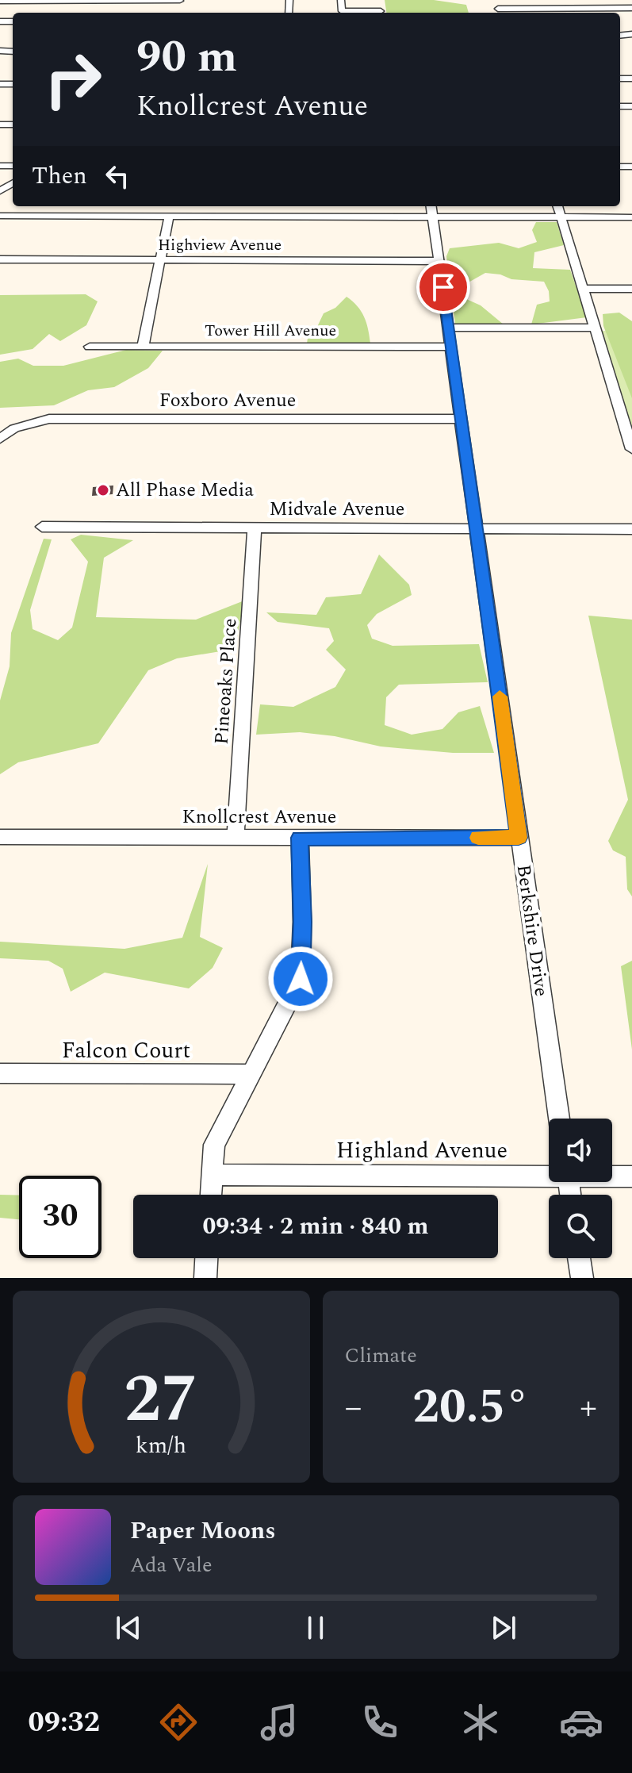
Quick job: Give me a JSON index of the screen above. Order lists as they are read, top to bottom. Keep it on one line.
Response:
{"streets":{"street":["Highview Avenue","Tower Hill Avenue","Foxboro Avenue","Midvale Avenue","Pineoaks Place","Knollcrest Avenue","Berkshire Drive","Falcon Court","Highland Avenue"]},"crossings":[["Highview Avenue","Berkshire Drive"],["Tower Hill Avenue","Berkshire Drive"],["Foxboro Avenue","Berkshire Drive"],["Midvale Avenue","Pineoaks Place"],["Midvale Avenue","Berkshire Drive"],["Pineoaks Place","Knollcrest Avenue"],["Knollcrest Avenue","Berkshire Drive"]],"places":["All Phase Media"],"page":{"turn":["90 m","Knollcrest Avenue"],"then":"Then","limit":"30","trip":"09:34 · 2 min · 840 m","tile":"Climate","heat":["−","20.5°","+"],"song":["Paper Moons","Ada Vale"],"tabs":"09:32","gauge":["27","km/h"]}}
